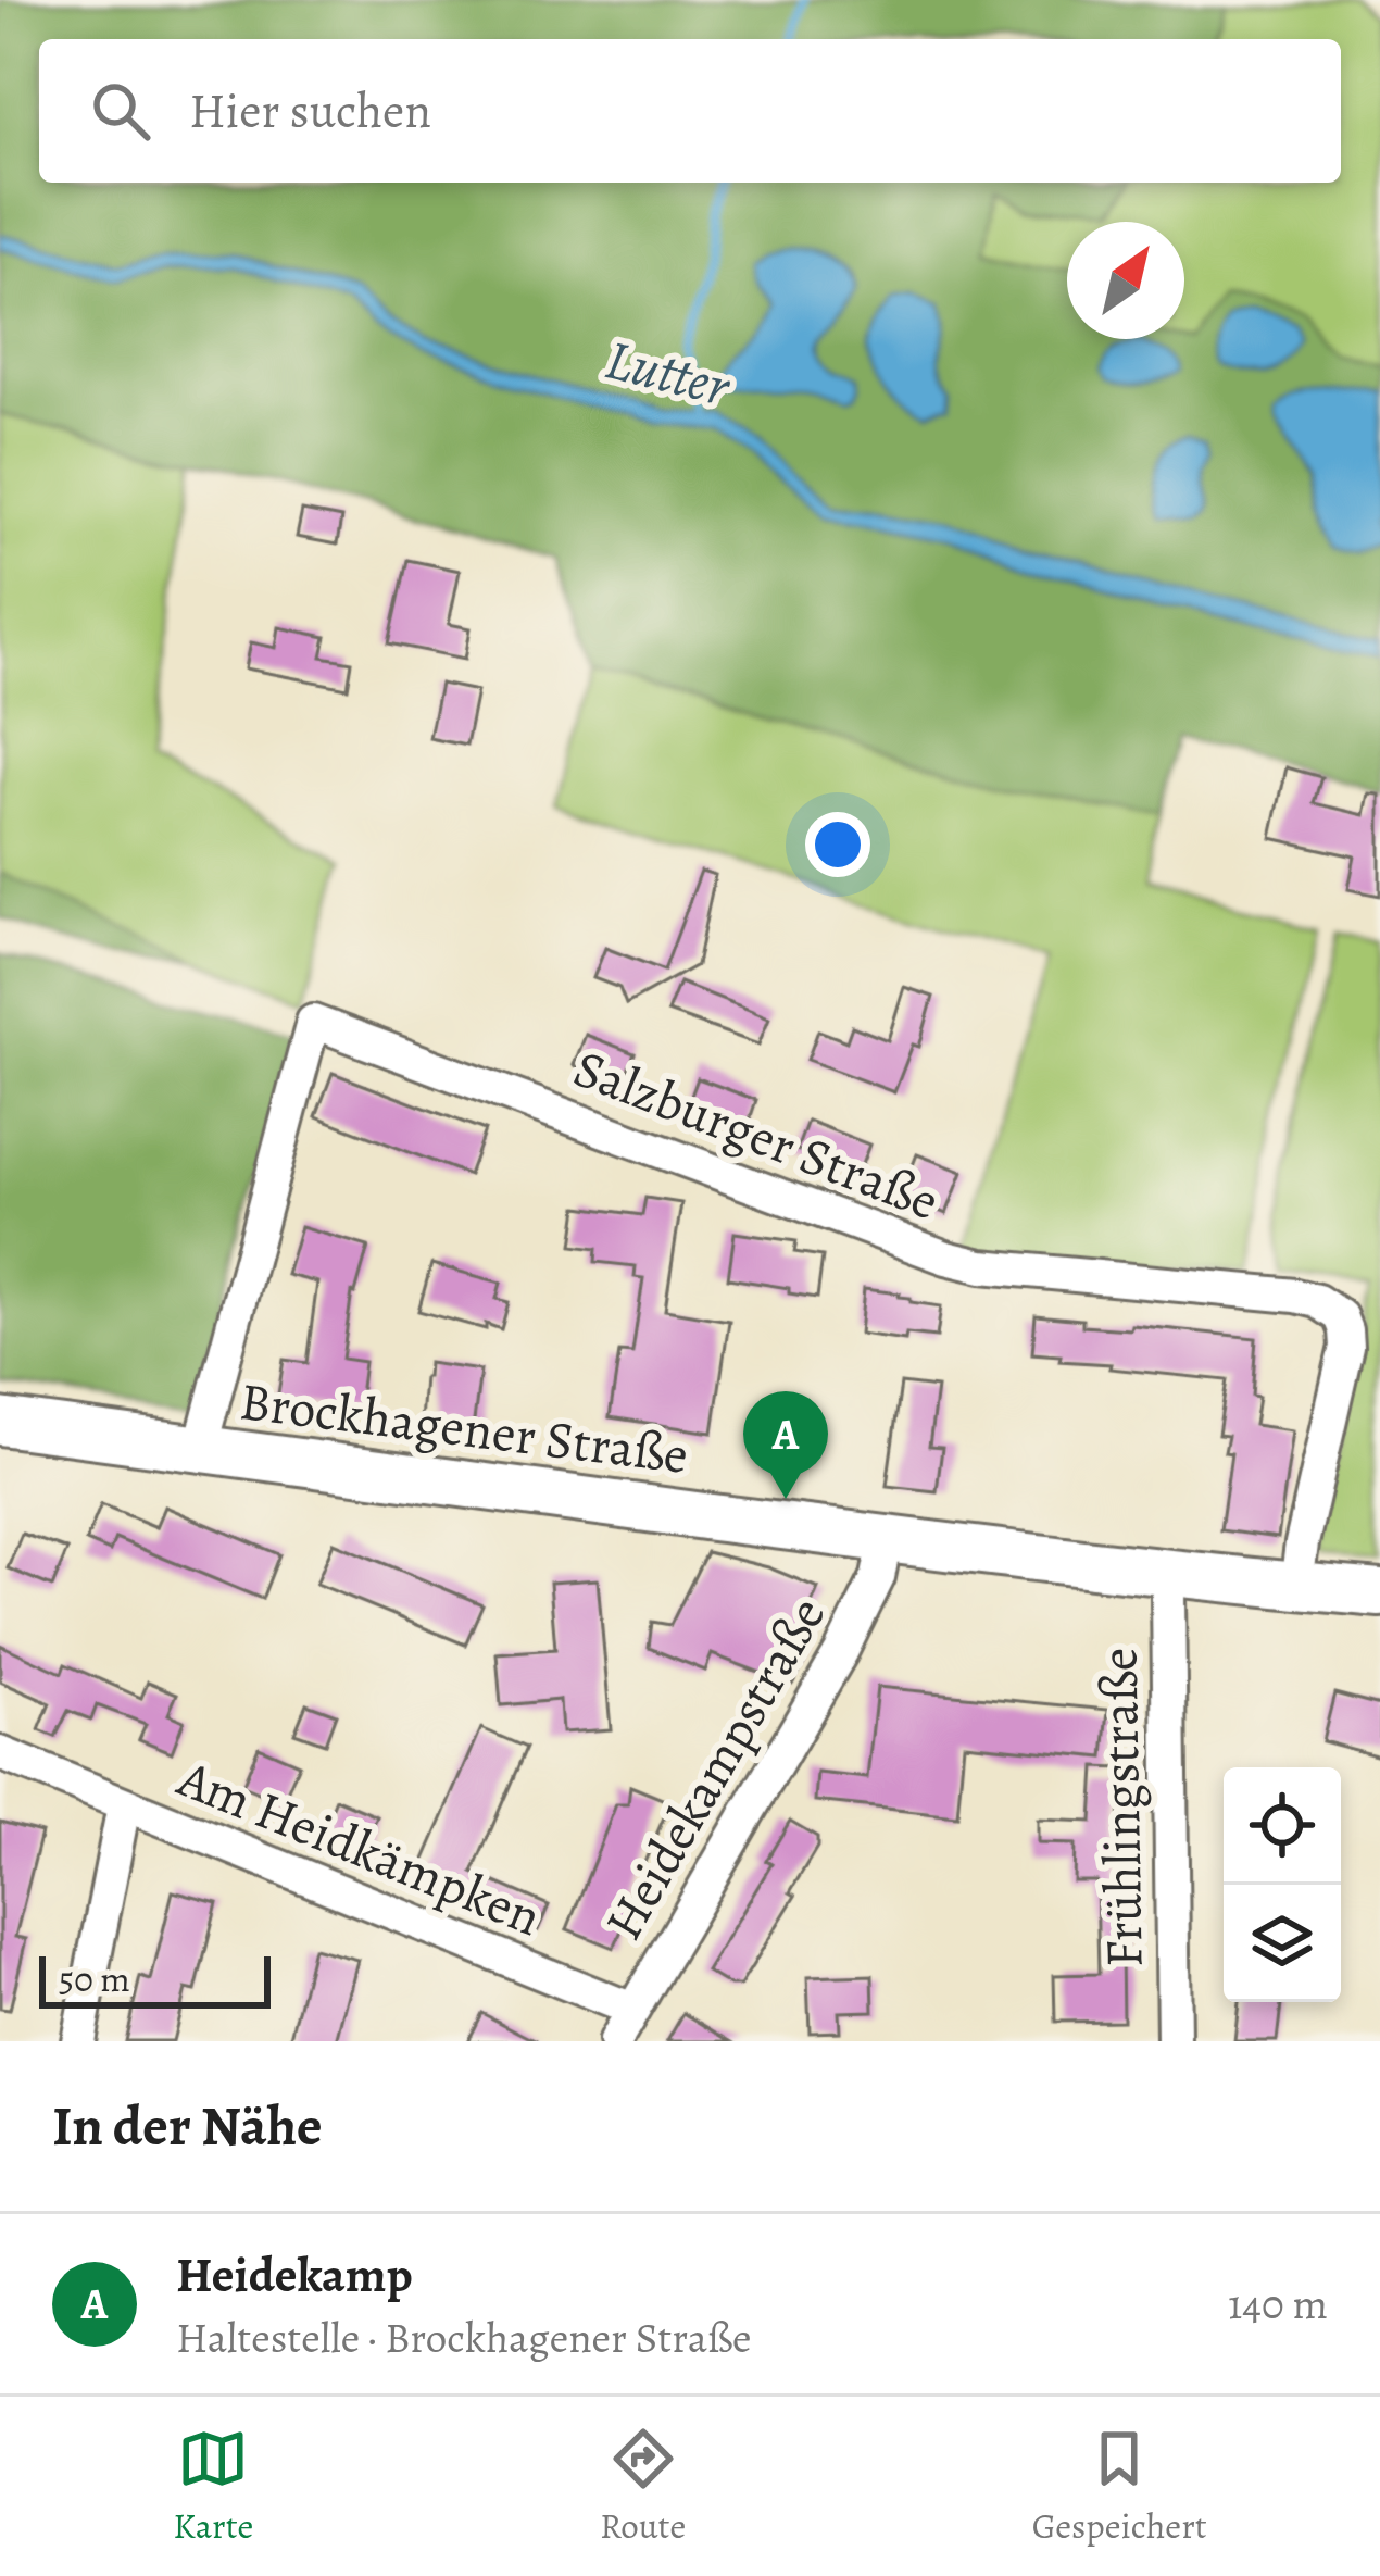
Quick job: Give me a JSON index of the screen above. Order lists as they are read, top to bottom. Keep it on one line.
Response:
{"streets":{"main road":["Brockhagener Straße"],"street":["Salzburger Straße","Heidekampstraße","Frühlingstraße","Am Heidkämpken"]},"crossings":[["Salzburger Straße","Brockhagener Straße"],["Brockhagener Straße","Heidekampstraße"],["Brockhagener Straße","Frühlingstraße"],["Heidekampstraße","Am Heidkämpken"]],"water":["Lutter"],"scale_bar":"50 m","north":"top right","page":{"search":"Hier suchen","pins":"A","scale":"50 m","heading":"In der Nähe","list":[{"mark":"A","name":"Heidekamp","note":"Haltestelle · Brockhagener Straße","value":"140 m"}],"nav":["Karte","Route","Gespeichert"]}}
